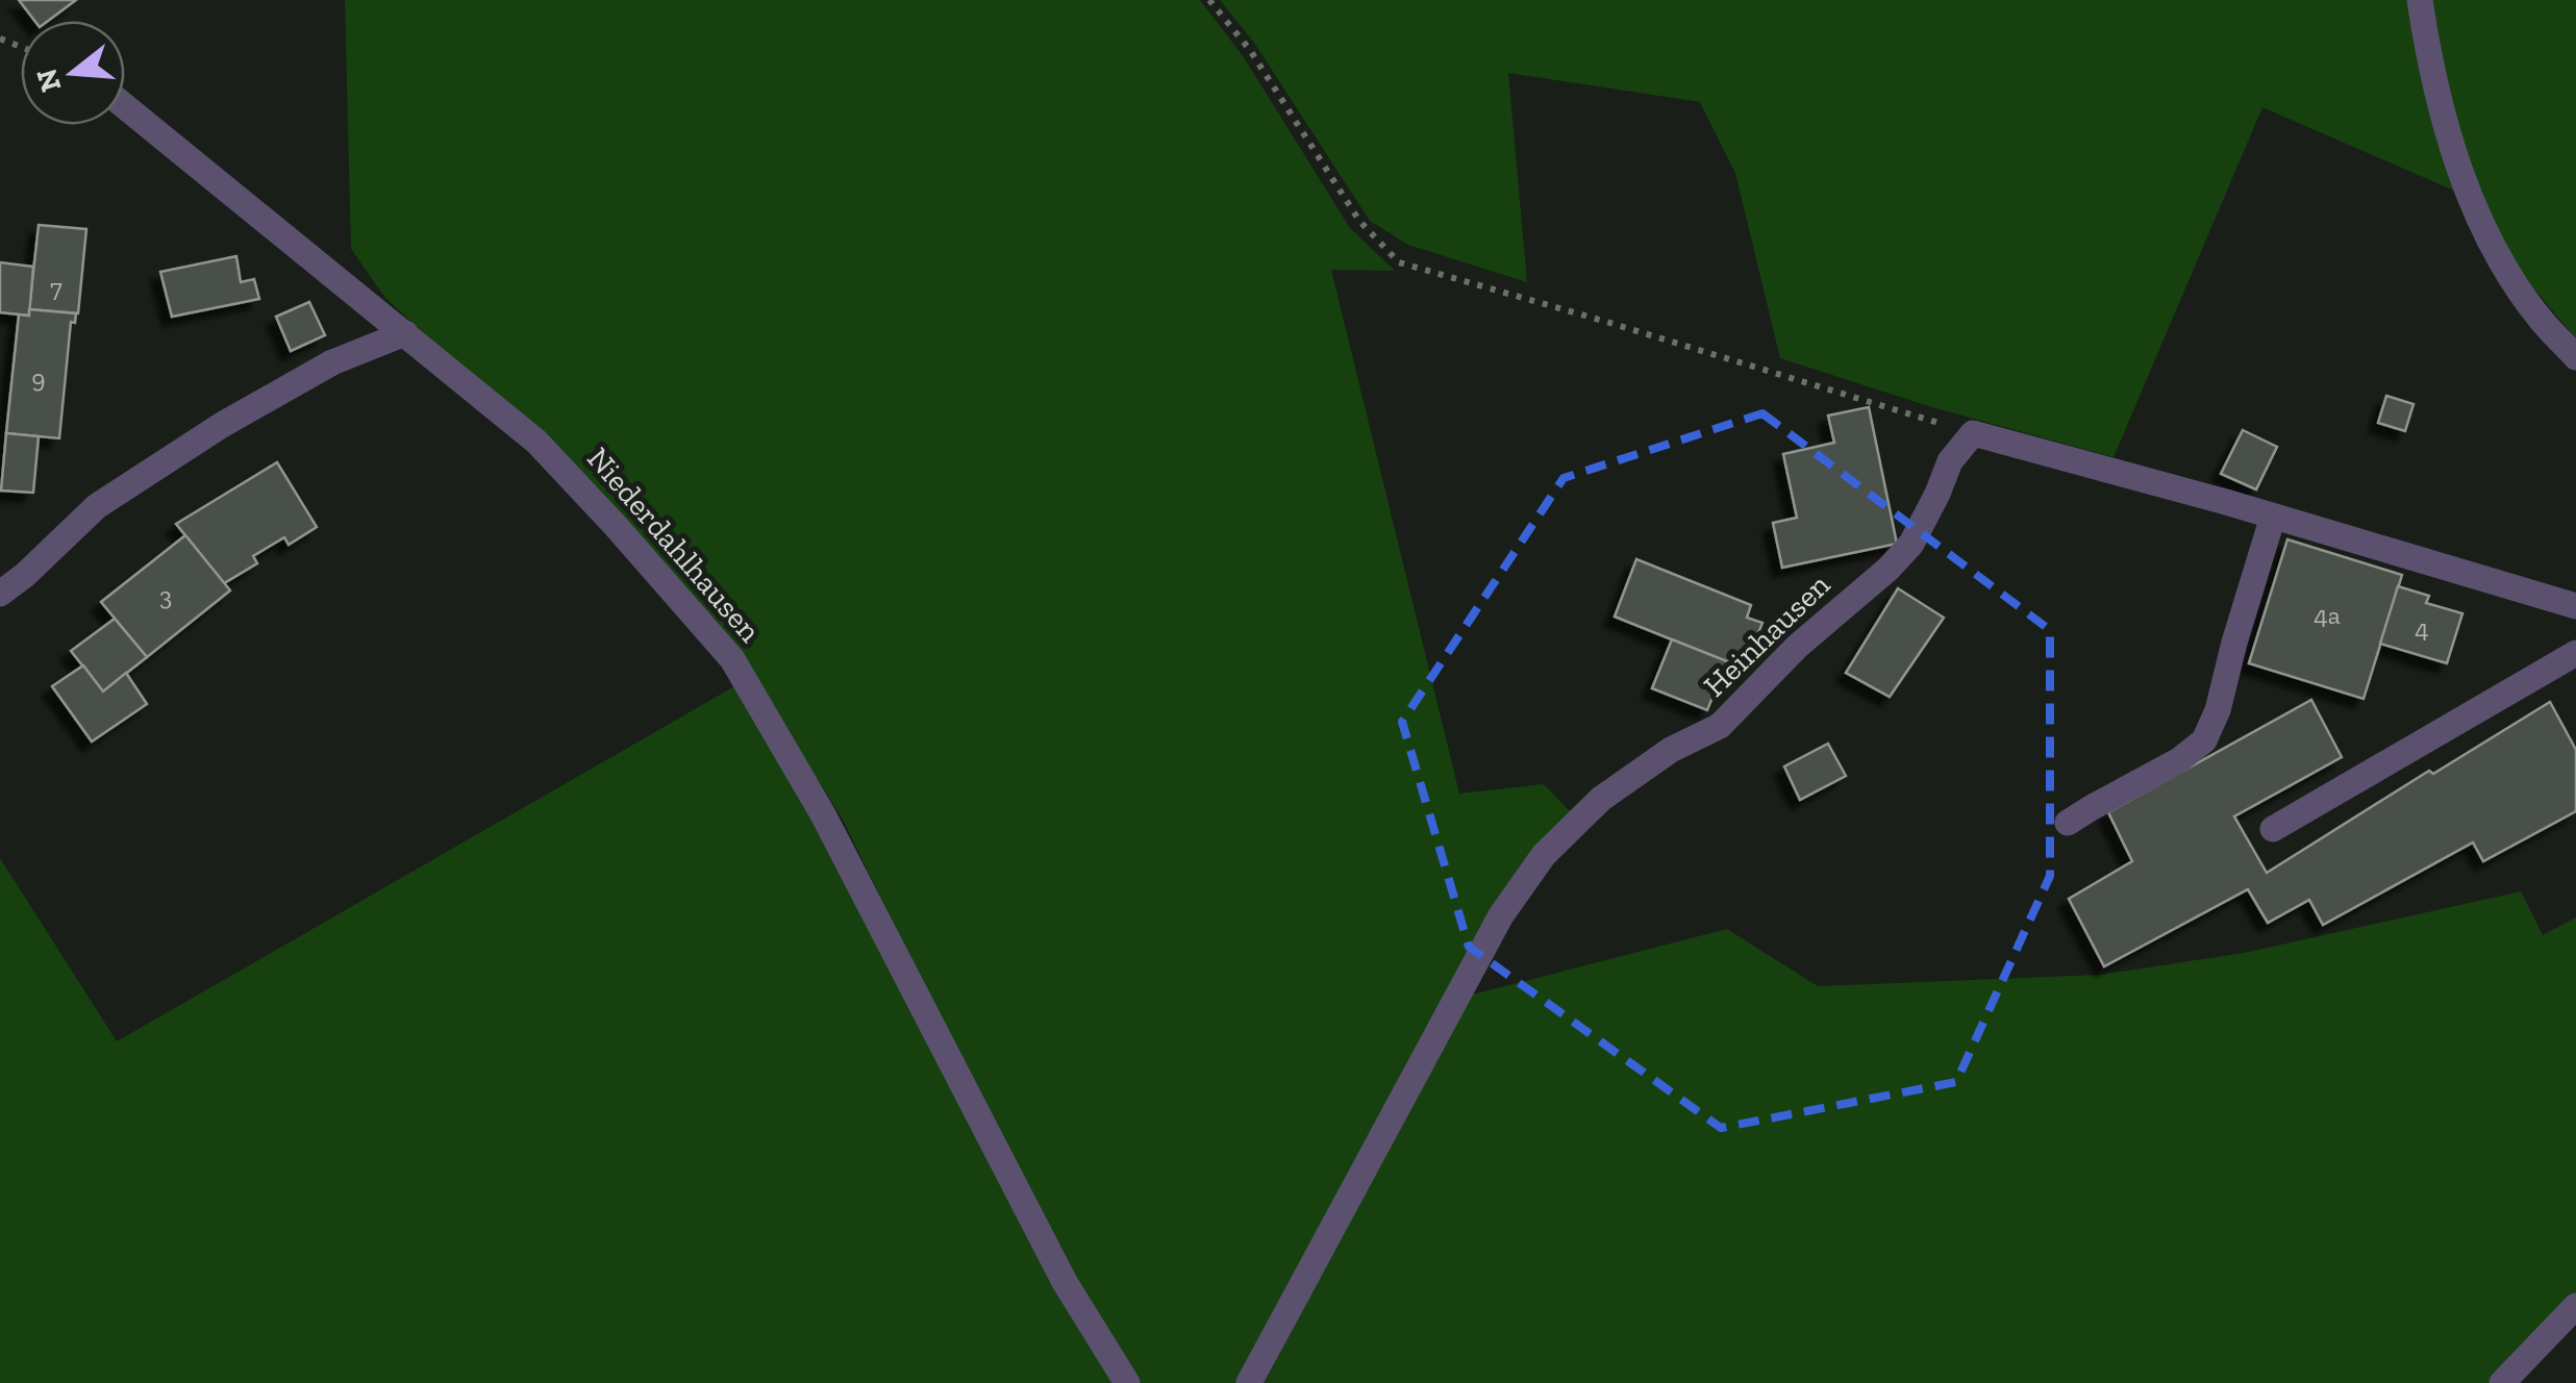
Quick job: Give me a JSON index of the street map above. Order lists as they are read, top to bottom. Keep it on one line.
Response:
{"streets":{"street":["Niederdahlhausen","Heinhausen"]},"house_numbers":["7","9","3","4a","4"],"north":"left"}
